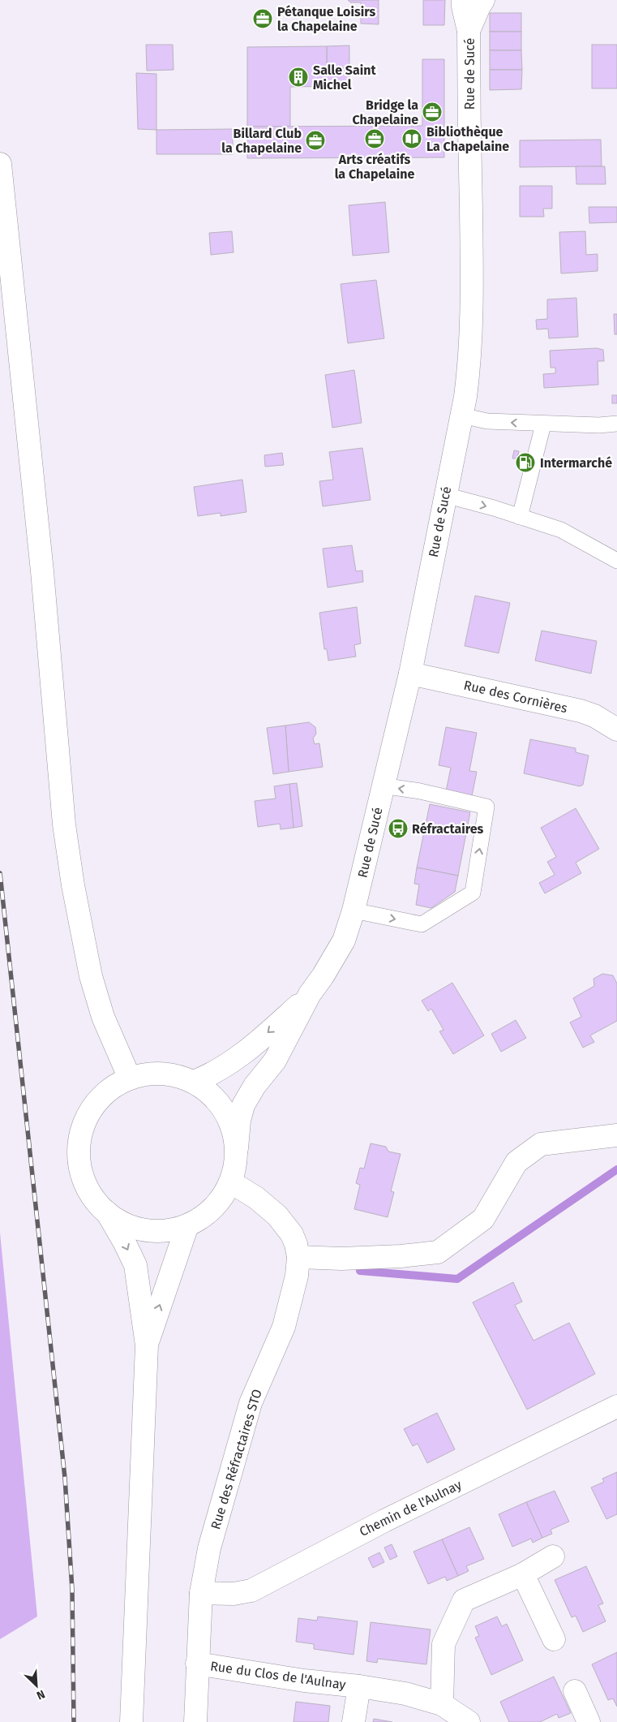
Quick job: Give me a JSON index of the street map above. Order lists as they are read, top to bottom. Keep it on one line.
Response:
{"streets":{"street":["Rue de Sucé","Rue des Cornières","Rue des Réfractaires STO","Chemin de l'Aulnay","Rue du Clos de l'Aulnay"]},"crossings":[["Rue de Sucé","Rue des Cornières"],["Rue de Sucé","Rue des Réfractaires STO"],["Rue des Réfractaires STO","Chemin de l'Aulnay"],["Rue des Réfractaires STO","Rue du Clos de l'Aulnay"]],"places":{"office":["Pétanque Loisirs la Chapelaine","Bridge la Chapelaine","Arts créatifs la Chapelaine","Billard Club la Chapelaine"],"building":["Salle Saint Michel"],"library":["Bibliothèque La Chapelaine"],"fuel station":["Intermarché"],"bus stop":["Réfractaires"]},"north":"bottom right"}
